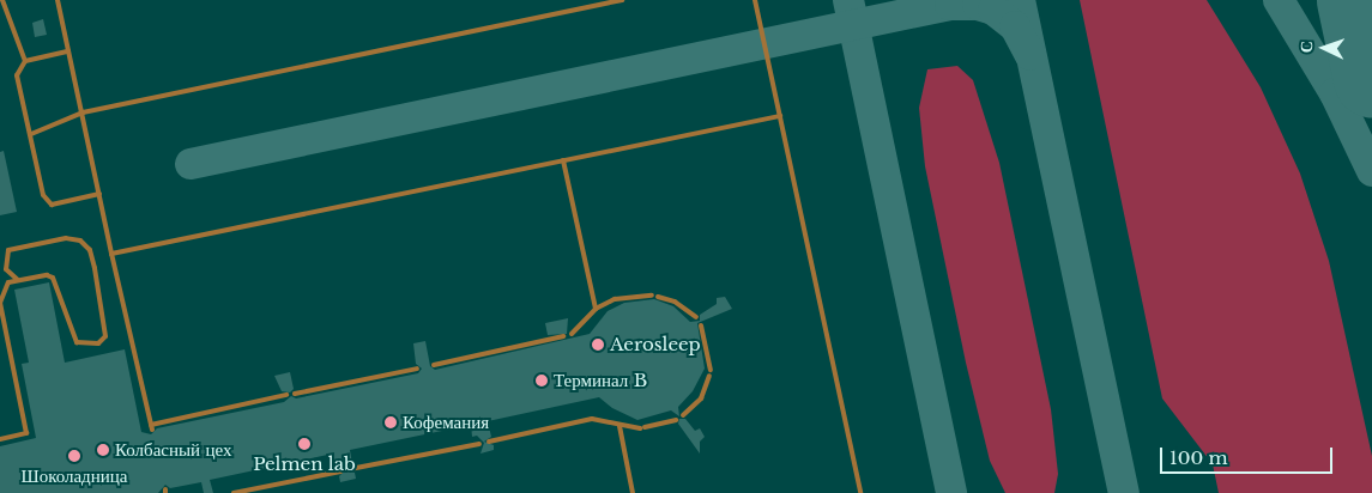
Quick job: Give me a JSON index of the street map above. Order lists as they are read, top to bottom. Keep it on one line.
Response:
{"places":["Aerosleep","Терминал B","Кофемания","Pelmen lab","Колбасный цех","Шоколадница"],"scale_bar":"100 m","north":"left"}
